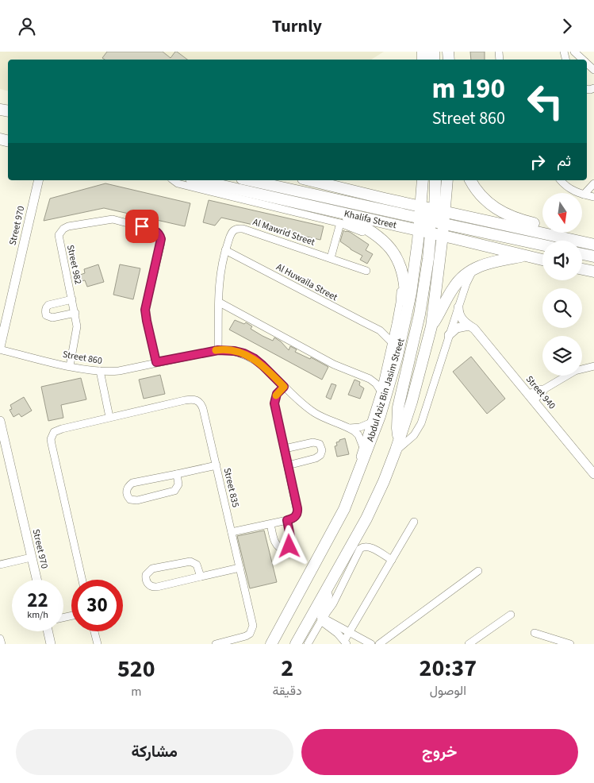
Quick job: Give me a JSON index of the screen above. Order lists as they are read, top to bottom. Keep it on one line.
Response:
{"streets":{"main road":["Khalifa Street","Abdul Aziz Bin Jasim Street"],"street":["Street 970","Al Mawrid Street","Street 982","Al Huwaila Street","Street 860","Street 940","Street 835"]},"crossings":[["Khalifa Street","Abdul Aziz Bin Jasim Street"],["Street 970","Street 860"],["Al Mawrid Street","Al Huwaila Street"],["Al Mawrid Street","Street 860"],["Street 982","Street 860"],["Al Huwaila Street","Abdul Aziz Bin Jasim Street"],["Street 860","Abdul Aziz Bin Jasim Street"]],"north":"bottom","page":{"header":"Turnly","turn":["190 m","Street 860"],"then":"ثم","speed":"22 km/h","limit":"30","eta":["20:37","الوصول","2","دقيقة","520","m"],"buttons":["خروج","مشاركة"]}}
